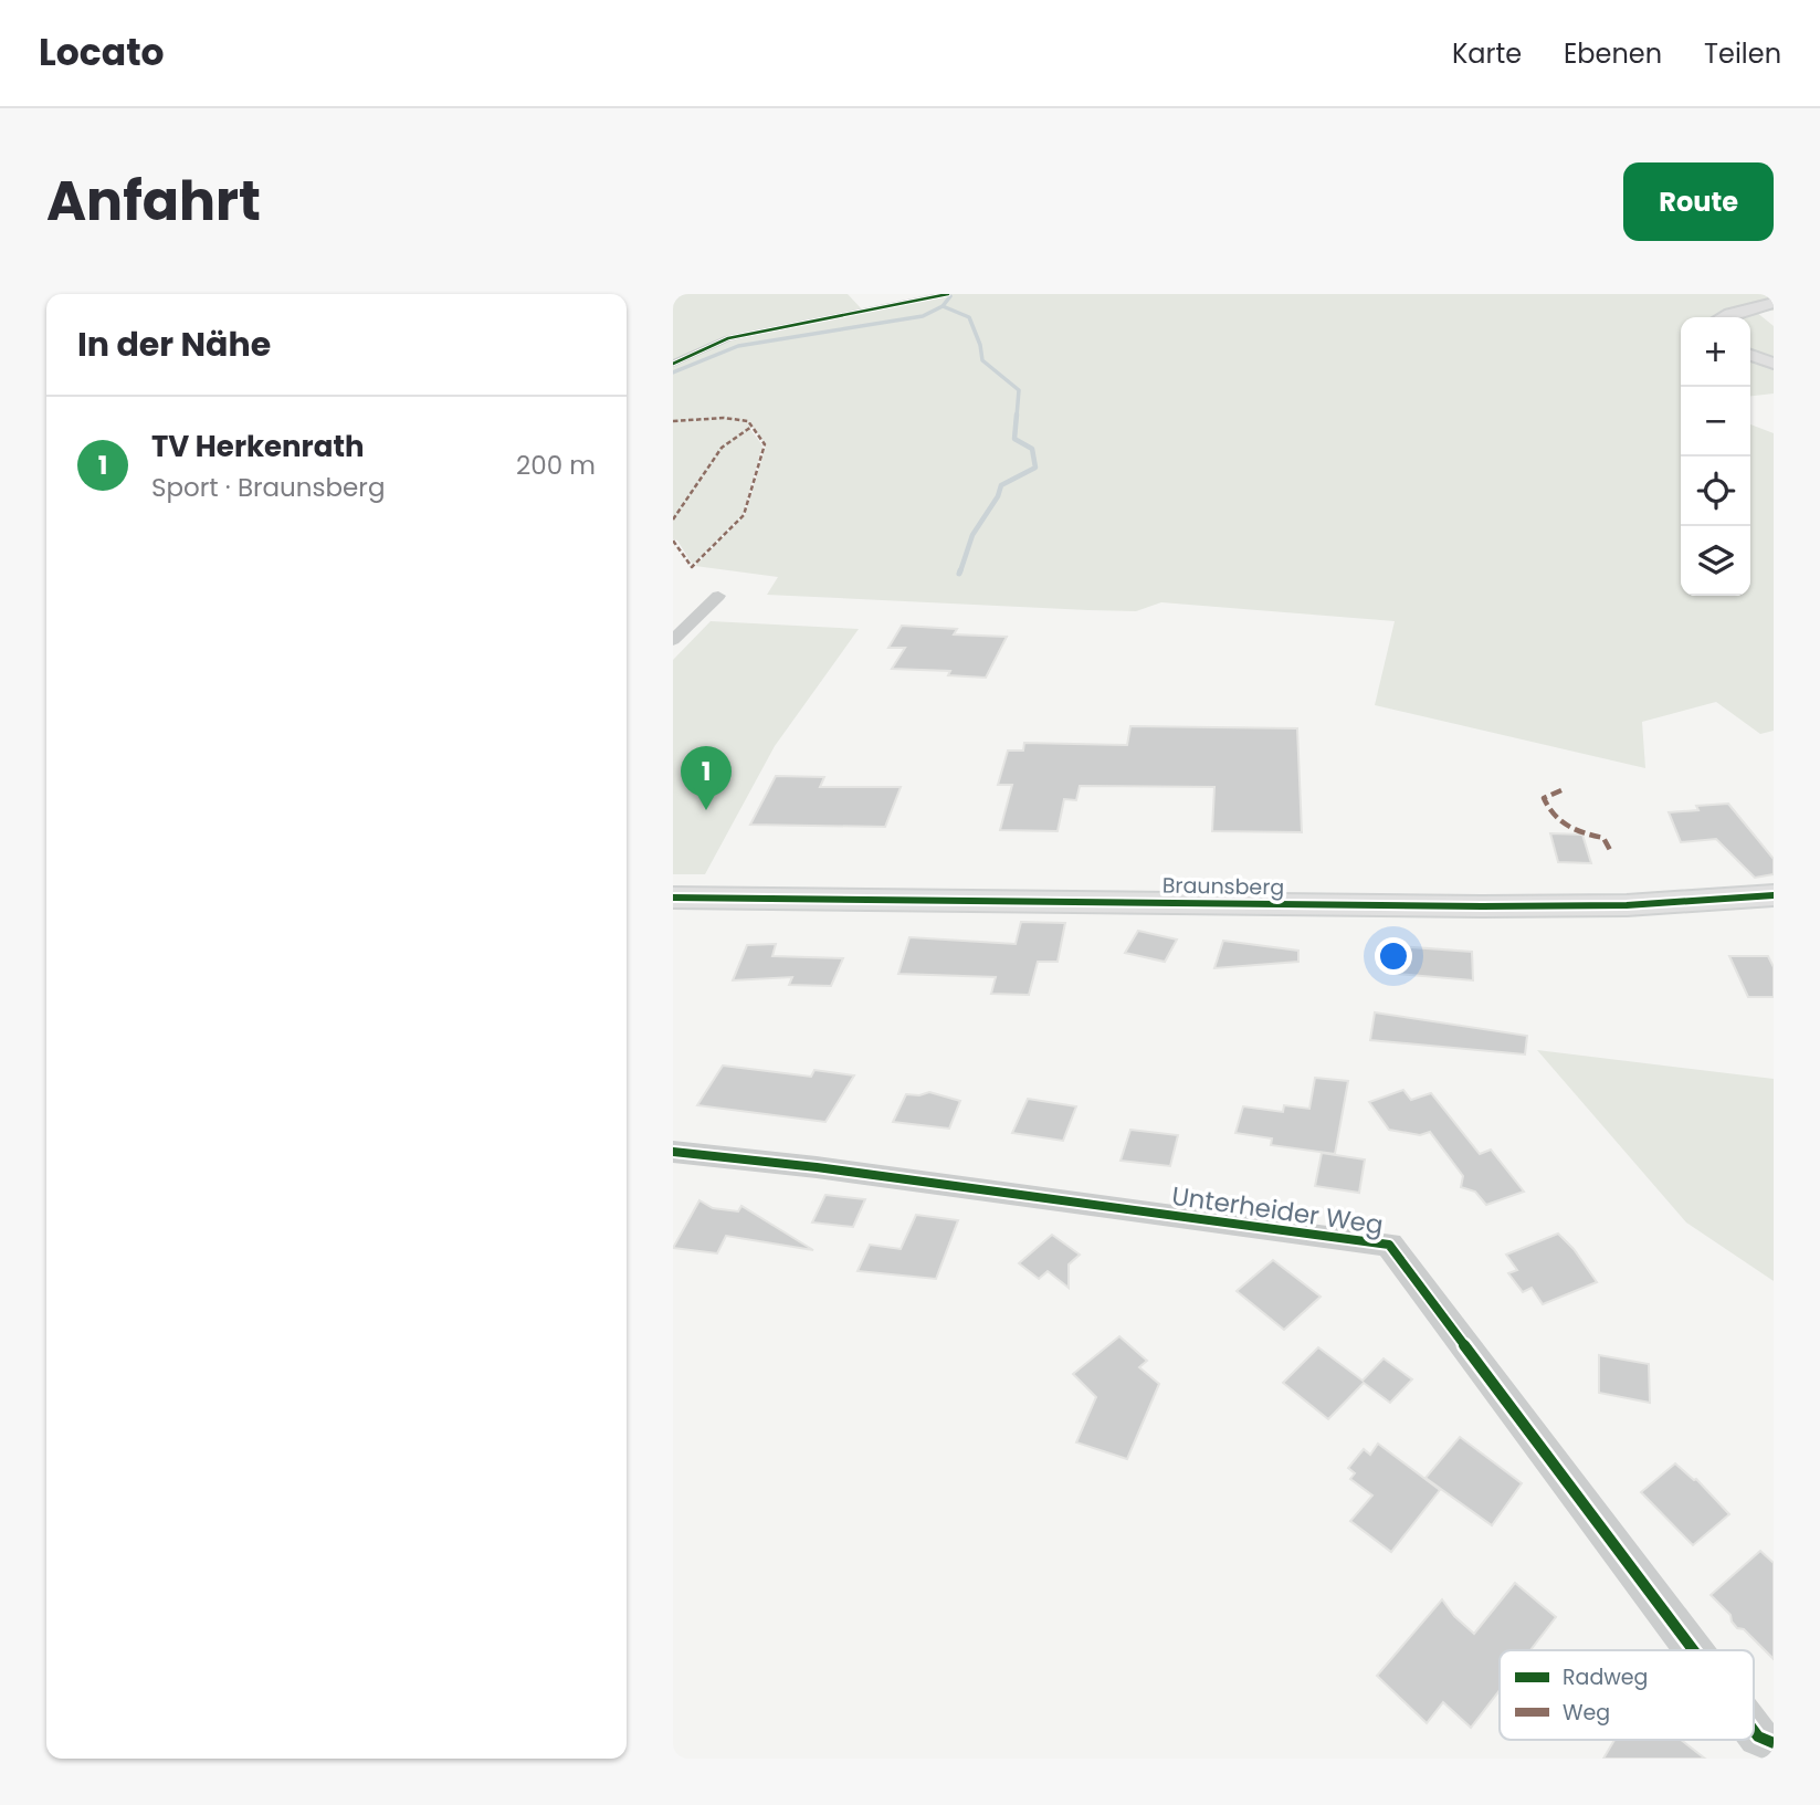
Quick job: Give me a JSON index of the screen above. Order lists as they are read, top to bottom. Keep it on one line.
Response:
{"streets":{"main road":["Braunsberg"],"street":["Unterheider Weg"]},"legend":["Radweg","Weg"],"page":{"header":"Locato","nav":["Karte","Ebenen","Teilen"],"title":"Anfahrt","buttons":"Route","heading":"In der Nähe","map_buttons":["+","−"],"list":[{"mark":"1","name":"TV Herkenrath","note":"Sport · Braunsberg","value":"200 m"}],"pins":"1"}}
